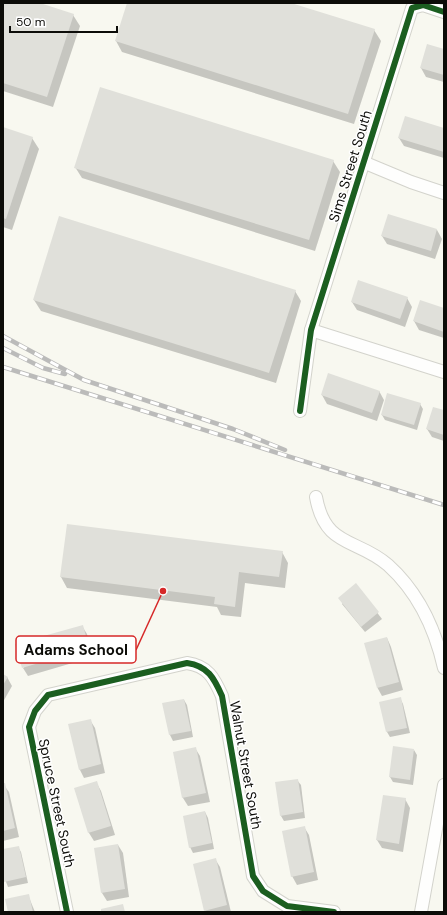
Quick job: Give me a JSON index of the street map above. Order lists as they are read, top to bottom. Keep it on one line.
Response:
{"streets":{"street":["Sims Street South","Walnut Street South","Spruce Street South"]},"crossings":[["Walnut Street South","Spruce Street South"]],"places":["Adams School"],"scale_bar":"50 m"}
